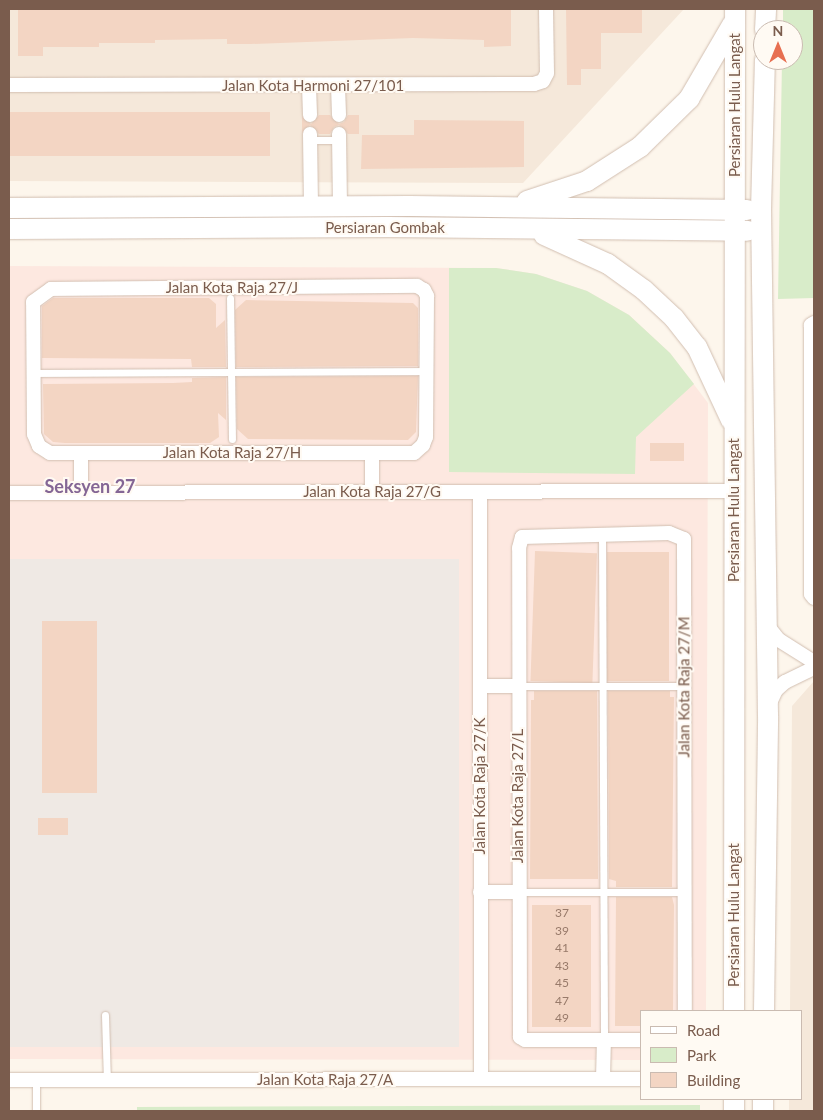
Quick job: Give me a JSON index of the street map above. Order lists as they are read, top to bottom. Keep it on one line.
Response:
{"streets":{"main road":["Persiaran Hulu Langat","Persiaran Gombak"],"street":["Jalan Kota Harmoni 27/101","Jalan Kota Raja 27/J","Jalan Kota Raja 27/H","Jalan Kota Raja 27/G","Jalan Kota Raja 27/M","Jalan Kota Raja 27/K","Jalan Kota Raja 27/L","Jalan Kota Raja 27/A"]},"crossings":[["Persiaran Hulu Langat","Persiaran Gombak"],["Persiaran Hulu Langat","Jalan Kota Raja 27/G"],["Jalan Kota Raja 27/J","Jalan Kota Raja 27/H"],["Jalan Kota Raja 27/G","Jalan Kota Raja 27/K"],["Jalan Kota Raja 27/M","Jalan Kota Raja 27/L"],["Jalan Kota Raja 27/K","Jalan Kota Raja 27/A"]],"districts":["Seksyen 27"],"house_numbers":["37","39","41","43","45","47","49"],"legend":["Road","Park","Building"],"north":"top"}
